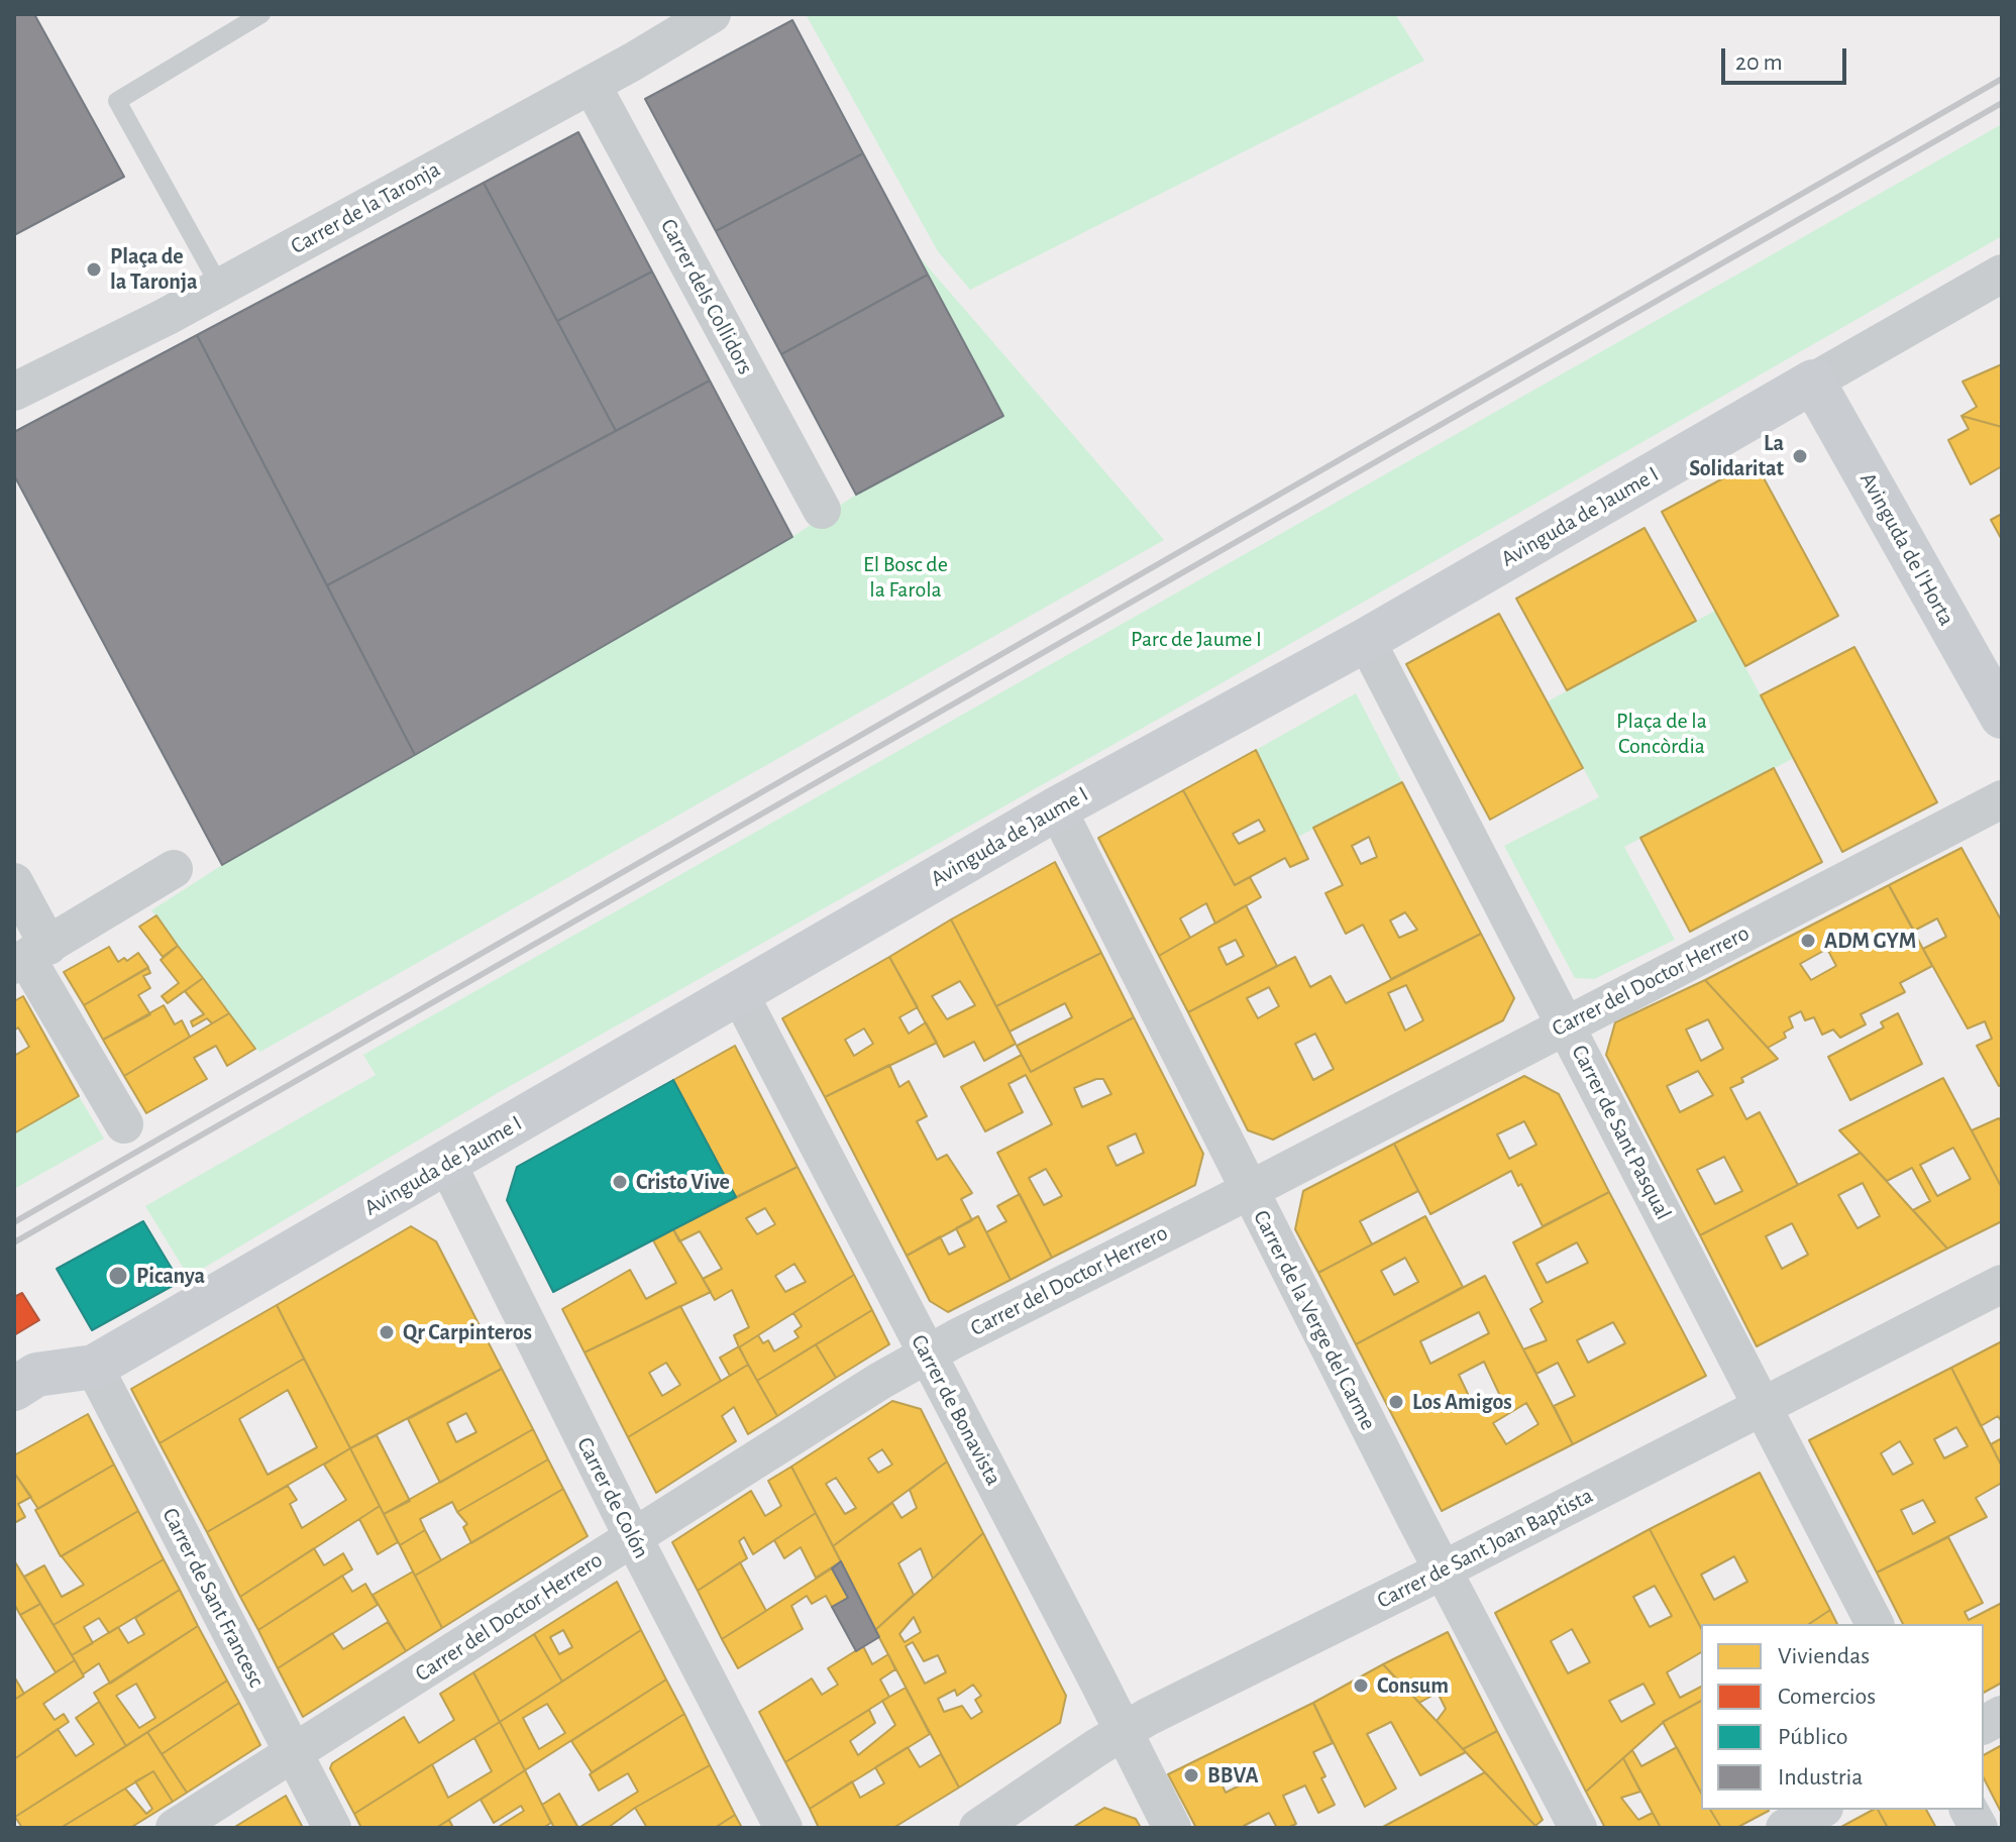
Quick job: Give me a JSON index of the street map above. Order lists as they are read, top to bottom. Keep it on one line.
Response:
{"streets":{"street":["Carrer de la Taronja","Carrer dels Collidors","Avinguda de Jaume I","Avinguda de l'Horta","Carrer del Doctor Herrero","Carrer de Sant Pasqual","Carrer de la Verge del Carme","Carrer de Bonavista","Carrer de Colón","Carrer de Sant Joan Baptista","Carrer de Sant Francesc"]},"crossings":[["Carrer de la Taronja","Carrer dels Collidors"],["Avinguda de Jaume I","Avinguda de l'Horta"],["Avinguda de Jaume I","Carrer de Sant Pasqual"],["Avinguda de Jaume I","Carrer de la Verge del Carme"],["Avinguda de Jaume I","Carrer de Bonavista"],["Avinguda de Jaume I","Carrer de Colón"],["Avinguda de Jaume I","Carrer de Sant Francesc"],["Carrer del Doctor Herrero","Carrer de Sant Pasqual"],["Carrer del Doctor Herrero","Carrer de la Verge del Carme"],["Carrer del Doctor Herrero","Carrer de Bonavista"],["Carrer del Doctor Herrero","Carrer de Colón"],["Carrer del Doctor Herrero","Carrer de Sant Francesc"],["Carrer de Sant Pasqual","Carrer de Sant Joan Baptista"],["Carrer de la Verge del Carme","Carrer de Sant Joan Baptista"],["Carrer de Bonavista","Carrer de Sant Joan Baptista"]],"parks":["El Bosc de la Farola","Parc de Jaume I","Plaça de la Concòrdia"],"places":["Plaça de la Taronja","La Solidaritat","ADM GYM","Cristo Vive","Picanya","Qr Carpinteros","Los Amigos","Consum","BBVA"],"legend":["Viviendas","Comercios","Público","Industria"],"scale_bar":"20 m"}
